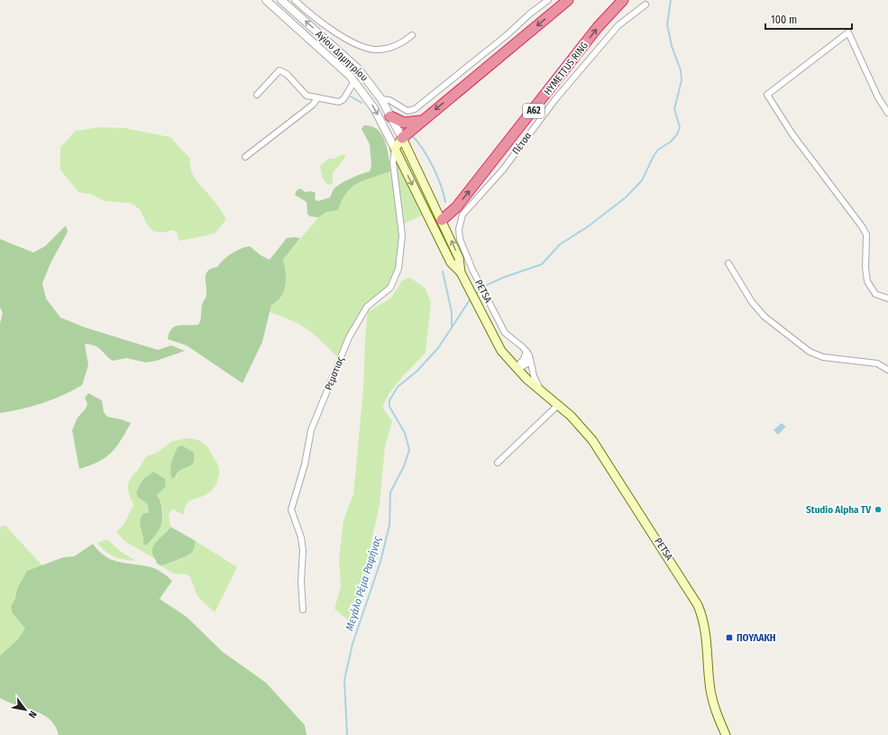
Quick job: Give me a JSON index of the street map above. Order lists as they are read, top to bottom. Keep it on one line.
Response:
{"streets":{"highway":["HYMETTUS RING","Α62"],"main road":["Αγίου Δημητρίου","PETSA"],"street":["Πέτσα","Ρεματιας"]},"crossings":[["Αγίου Δημητρίου","HYMETTUS RING"],["Αγίου Δημητρίου","Ρεματιας"],["Πέτσα","PETSA"]],"water":["Μεγάλο Ρέμα Ραφήνας"],"places":{"other":["Studio Alpha TV"],"transit":["ΠΟΥΛΑΚΗ"]},"scale_bar":"100 m","north":"bottom right"}
